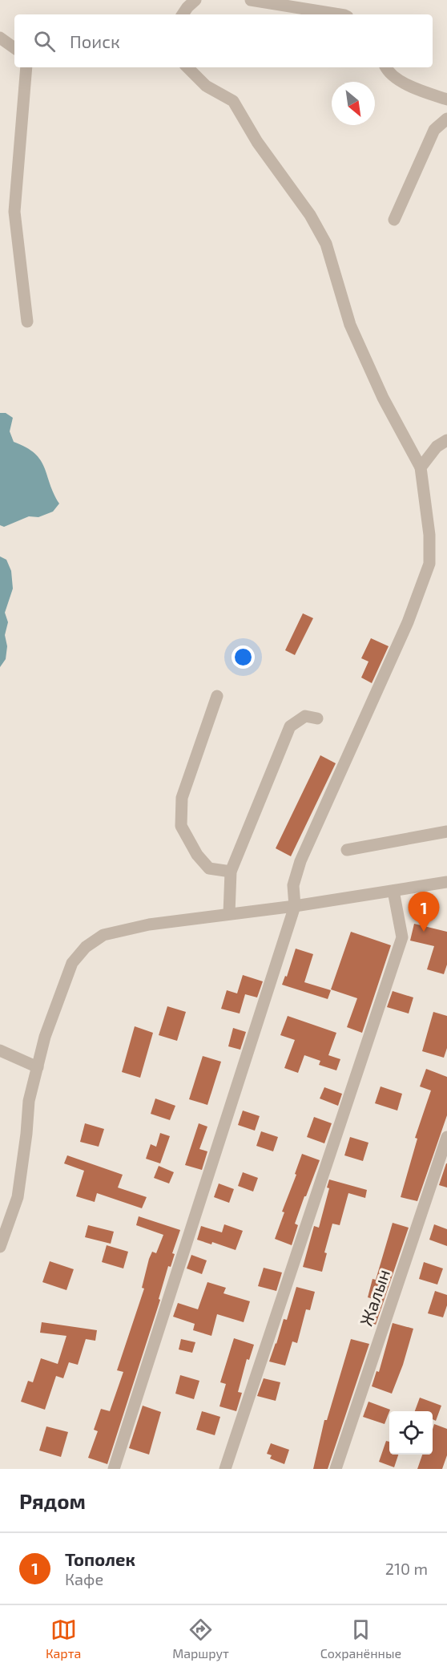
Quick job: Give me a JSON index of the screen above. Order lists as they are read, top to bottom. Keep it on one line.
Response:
{"streets":{"street":["Жалын"]},"north":"bottom right","page":{"search":"Поиск","pins":"1","heading":"Рядом","list":[{"mark":"1","name":"Тополек","note":"Кафе","value":"210 m"}],"nav":["Карта","Маршрут","Сохранённые"]}}
